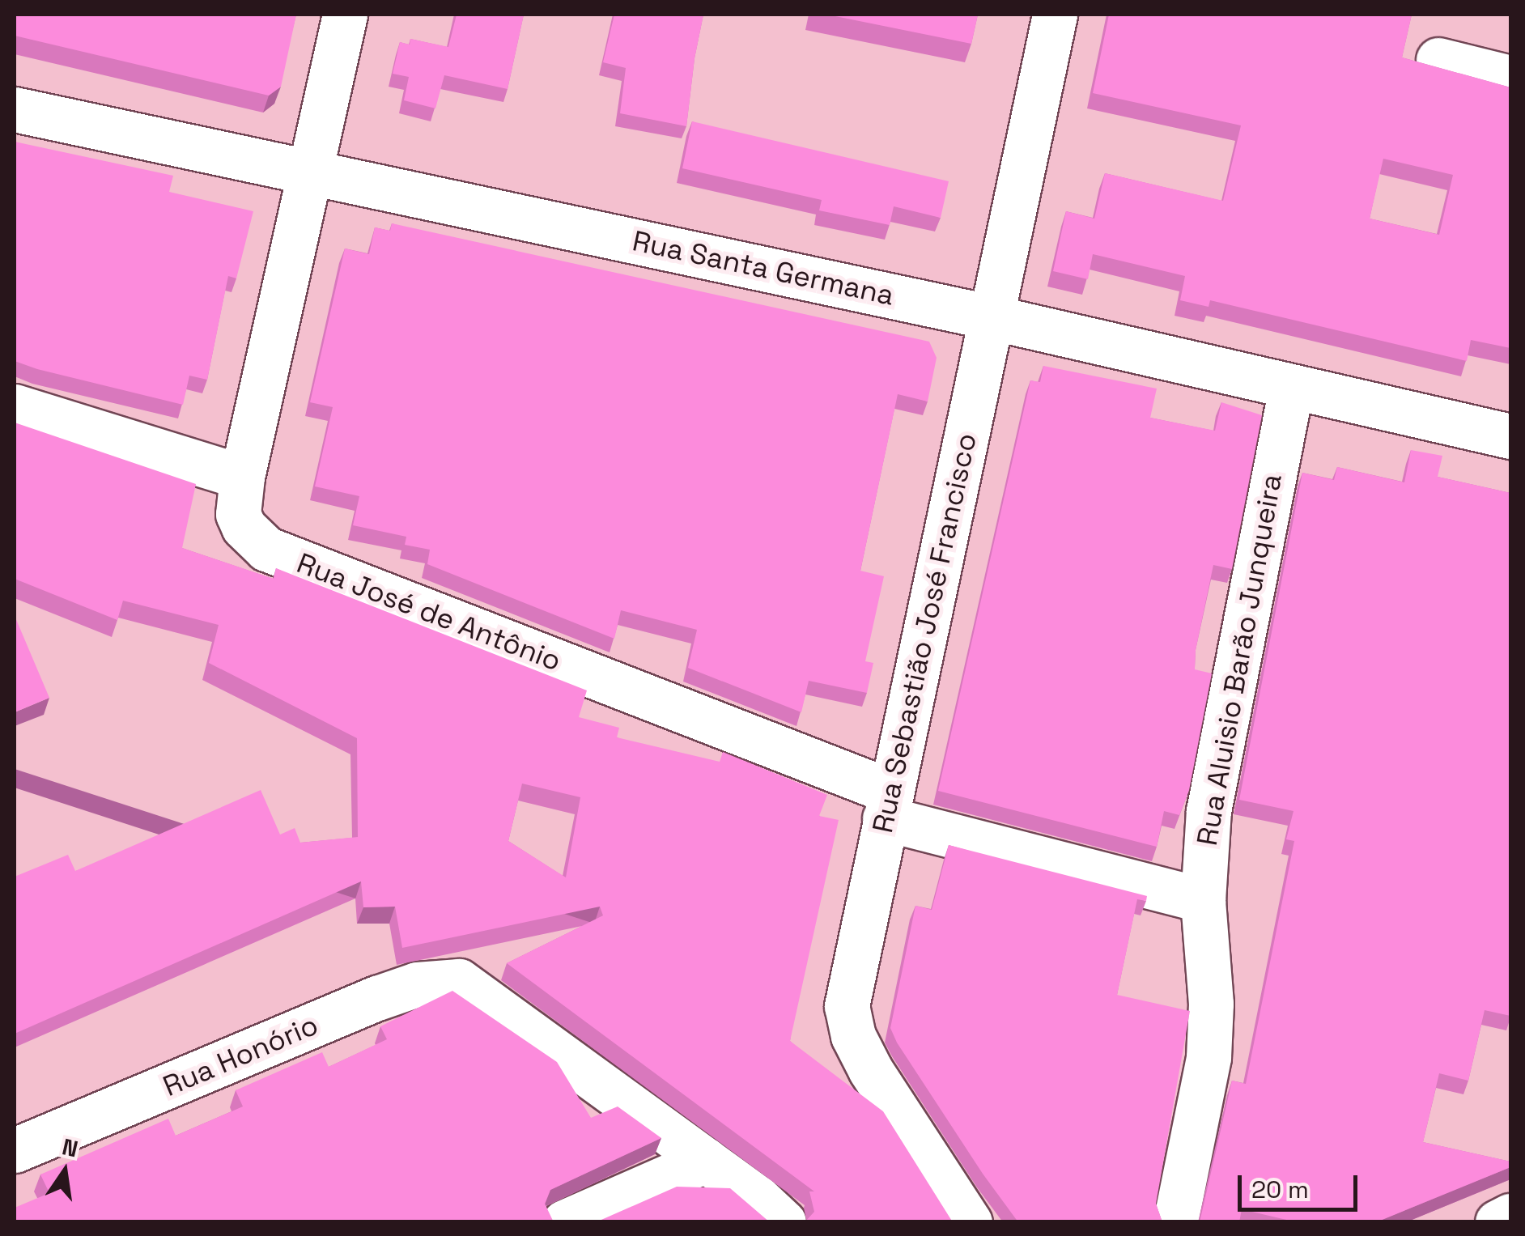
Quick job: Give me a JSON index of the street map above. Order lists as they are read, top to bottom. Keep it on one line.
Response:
{"streets":{"street":["Rua Santa Germana","Rua José de Antônio","Rua Sebastião José Francisco","Rua Aluisio Barão Junqueira","Rua Honório"]},"crossings":[["Rua Santa Germana","Rua José de Antônio"],["Rua Santa Germana","Rua Sebastião José Francisco"],["Rua Santa Germana","Rua Aluisio Barão Junqueira"],["Rua José de Antônio","Rua Sebastião José Francisco"],["Rua José de Antônio","Rua Aluisio Barão Junqueira"]],"scale_bar":"20 m","north":"top"}
